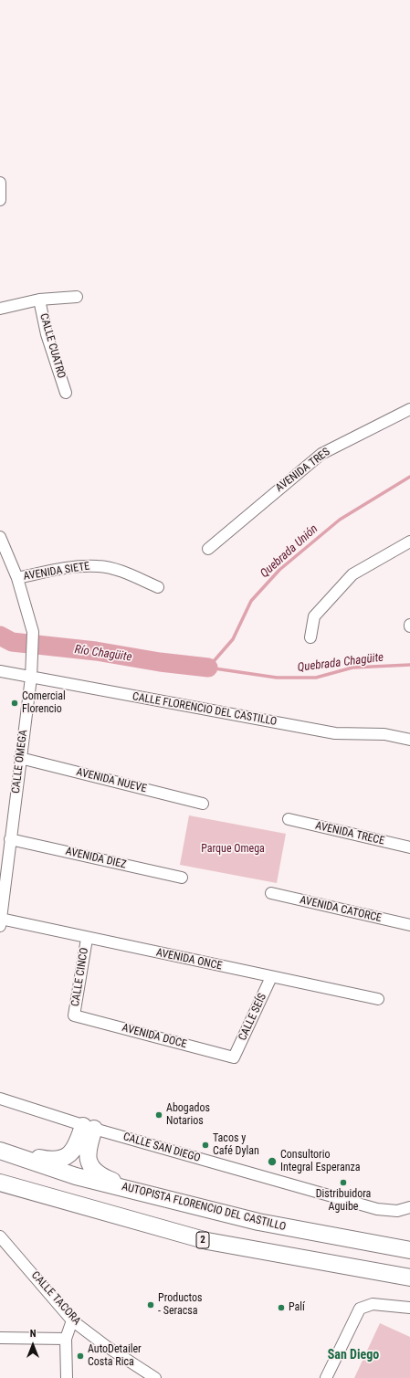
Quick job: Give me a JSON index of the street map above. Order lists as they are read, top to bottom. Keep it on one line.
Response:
{"streets":{"highway":["AUTOPISTA FLORENCIO DEL CASTILLO","2"],"street":["CALLE CUATRO","AVENIDA TRES","AVENIDA SIETE","CALLE FLORENCIO DEL CASTILLO","CALLE OMEGA","AVENIDA NUEVE","AVENIDA TRECE","AVENIDA DIEZ","AVENIDA CATORCE","AVENIDA ONCE","CALLE CINCO","CALLE SEÍS","AVENIDA DOCE","CALLE SAN DIEGO","CALLE TACORA"]},"crossings":[["AVENIDA SIETE","CALLE OMEGA"],["CALLE FLORENCIO DEL CASTILLO","CALLE OMEGA"],["CALLE OMEGA","AVENIDA NUEVE"],["CALLE OMEGA","AVENIDA DIEZ"],["CALLE OMEGA","AVENIDA ONCE"],["AVENIDA ONCE","CALLE CINCO"],["AVENIDA ONCE","CALLE SEÍS"],["CALLE CINCO","AVENIDA DOCE"],["CALLE SEÍS","AVENIDA DOCE"]],"districts":["San Diego"],"water":["Quebrada Unión","Río Chagüite","Quebrada Chagüite"],"parks":["Parque Omega"],"places":["Comercial Florencio","Abogados Notarios","Tacos y Café Dylan","Consultorio Integral Esperanza","Distribuidora Aguibe","Productos - Seracsa","Palí","AutoDetailer Costa Rica"],"north":"top"}
